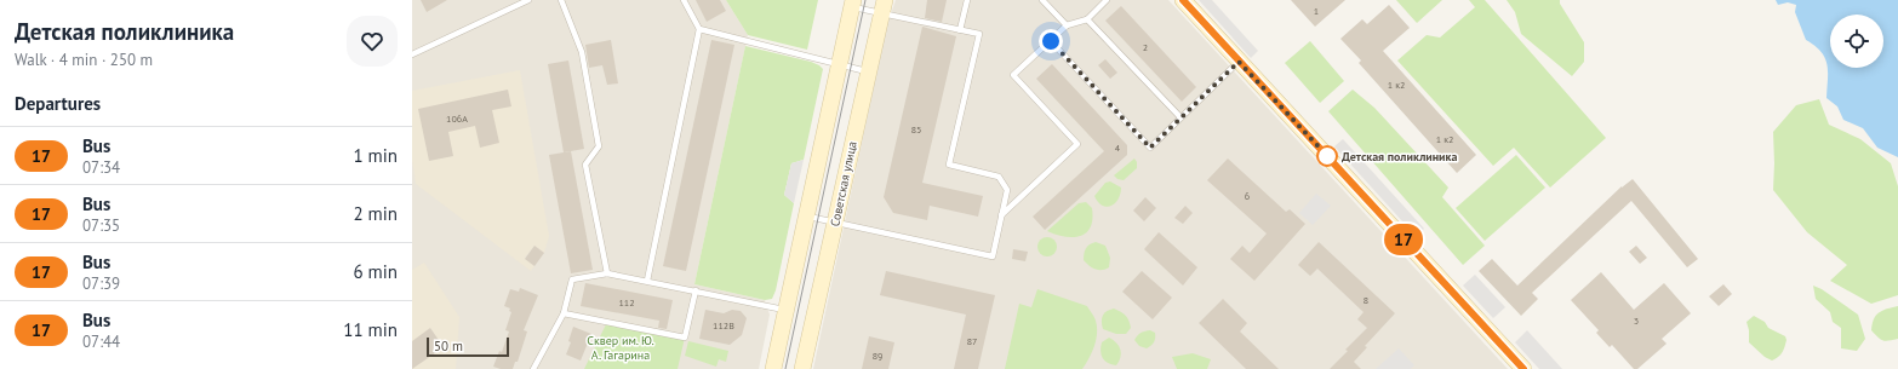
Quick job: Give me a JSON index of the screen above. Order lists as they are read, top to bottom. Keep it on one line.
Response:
{"streets":{"main road":["Советская улица"]},"parks":["Сквер им. Ю. А. Гагарина"],"places":["Детская поликлиника"],"lines":["bus line 17"],"house_numbers":["1","2","1 к2","106А","85","1 к2","4","6","8","112","3","112В","87","89"],"scale_bar":"50 m","page":{"heading":[["Детская поликлиника","Walk · 4 min · 250 m"],"Departures"],"on_map":"17","list":[{"mark":"17","name":"Bus","note":"07:34","value":"1 min"},{"mark":"17","name":"Bus","note":"07:35","value":"2 min"},{"mark":"17","name":"Bus","note":"07:39","value":"6 min"},{"mark":"17","name":"Bus","note":"07:44","value":"11 min"}],"scale":"50 m"}}
